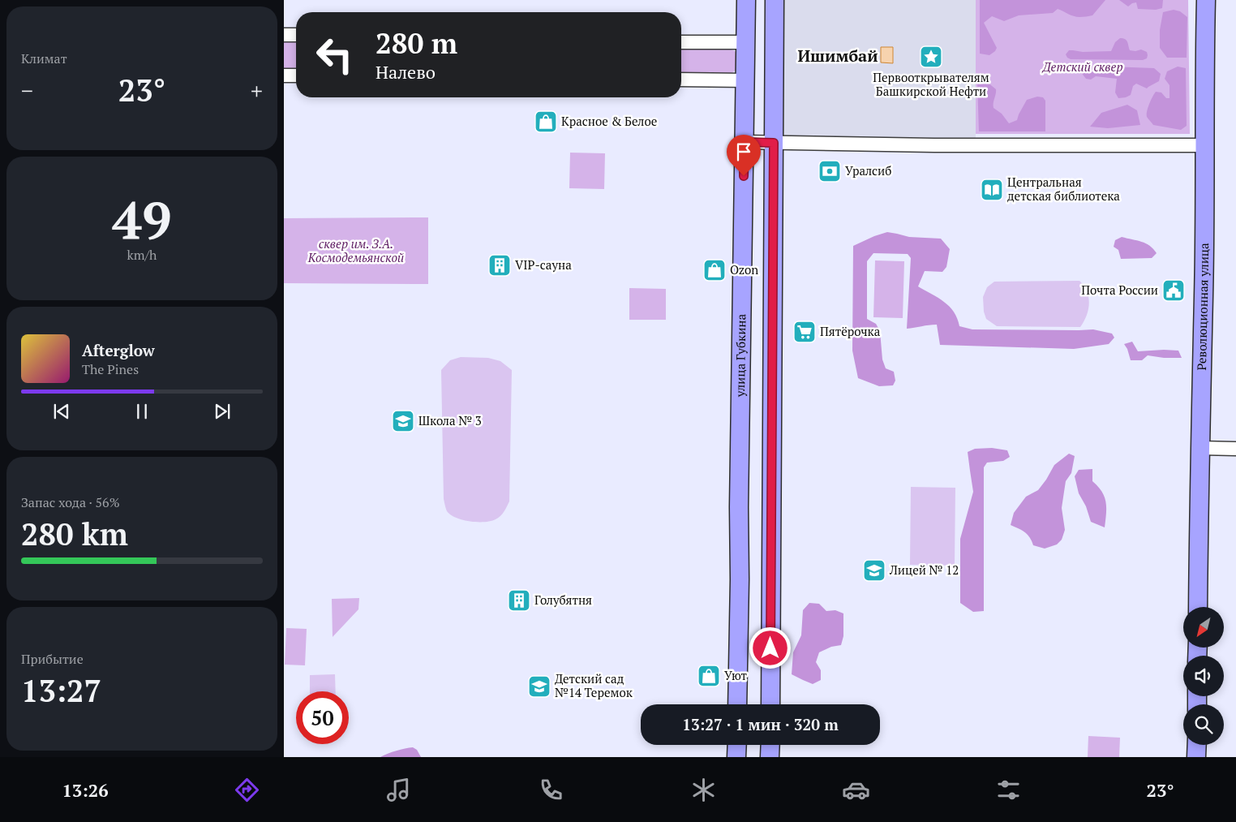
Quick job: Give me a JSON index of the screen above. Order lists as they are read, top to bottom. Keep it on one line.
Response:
{"streets":{"main road":["Революционная улица","улица Губкина"]},"districts":["Ишимбай"],"parks":["Детский сквер","сквер им. З.А. Космодемьянской"],"places":{"place":["Первооткрывателям Башкирской Нефти"],"shop":["Красное & Белое","Ozon","Уют"],"bank":["Уралсиб"],"library":["Центральная детская библиотека"],"building":["VIP-сауна","Голубятня"],"public building":["Почта России"],"supermarket":["Пятёрочка"],"school or university":["Школа № 3","Лицей № 12","Детский сад №14 Теремок"]},"north":"bottom left","page":{"tile":["Климат",["49","km/h"],["Запас хода · 56%","280 km"],["Прибытие","13:27"]],"turn":["280 m","Налево"],"heat":["−","23°","+"],"song":["Afterglow","The Pines"],"limit":"50","trip":"13:27 · 1 мин · 320 m","tabs":["13:26","23°"]}}
